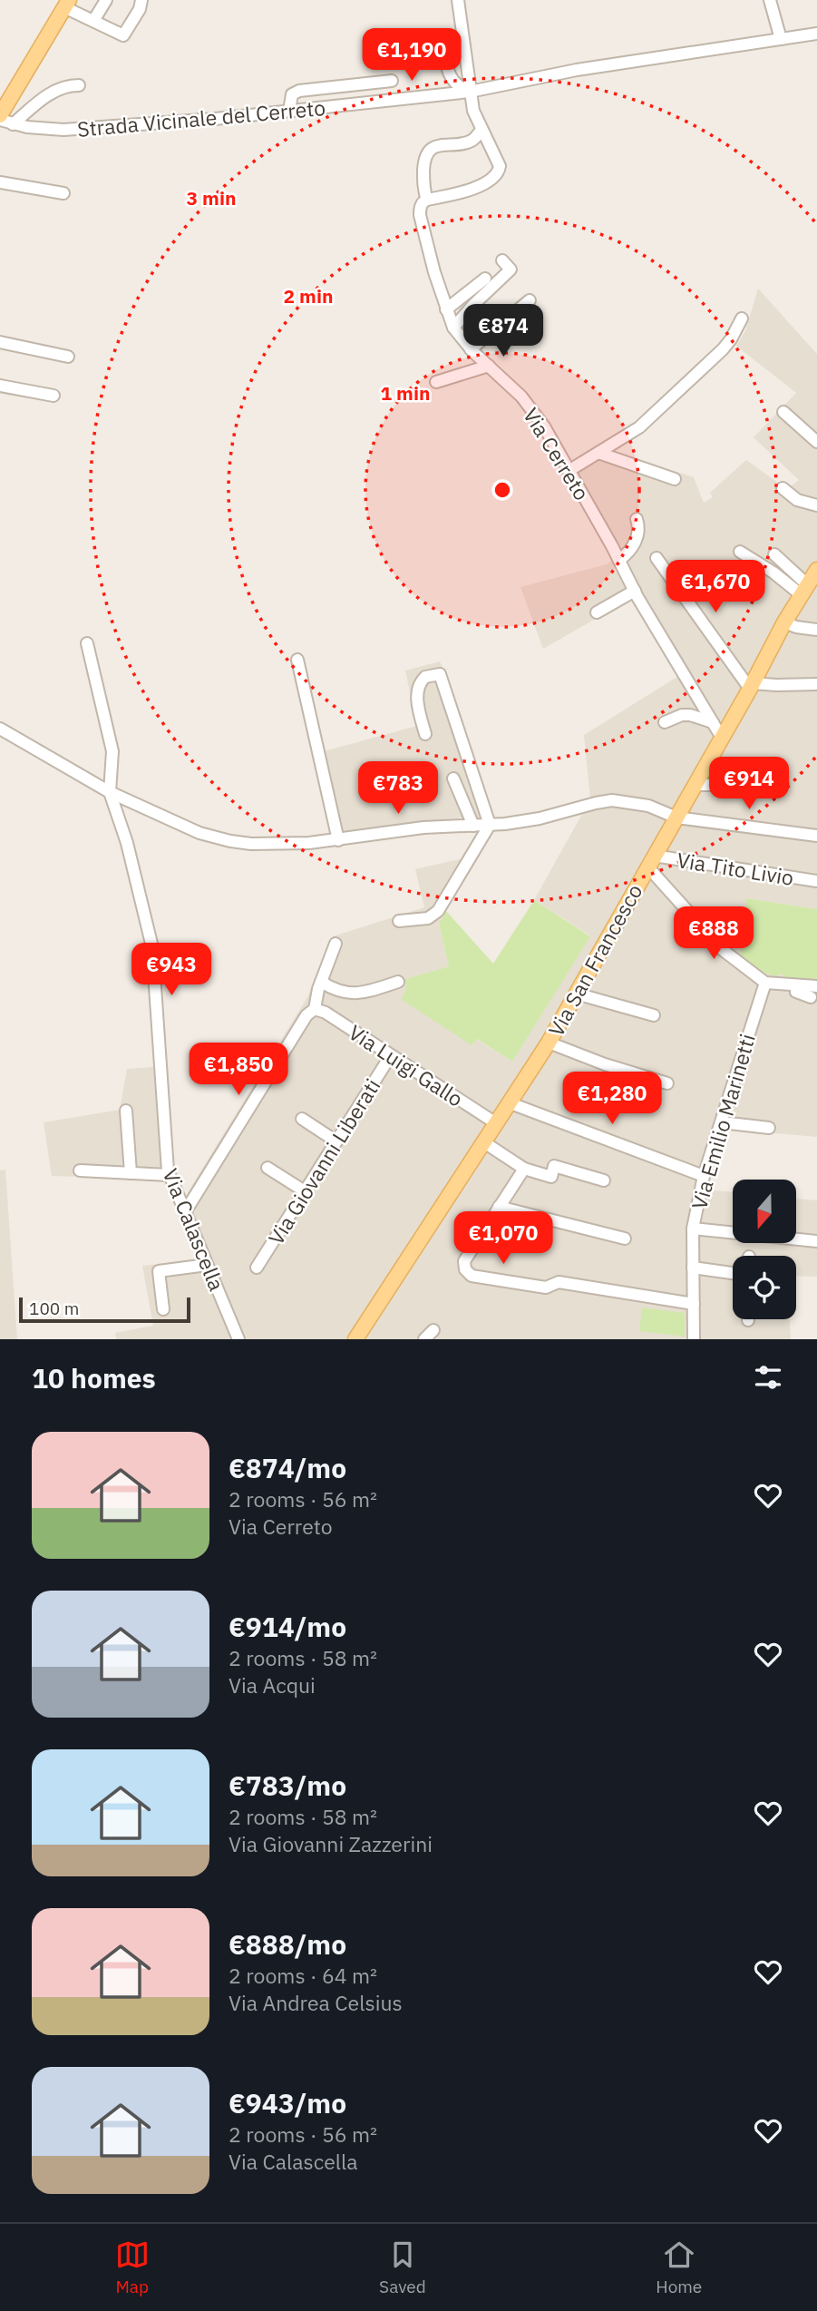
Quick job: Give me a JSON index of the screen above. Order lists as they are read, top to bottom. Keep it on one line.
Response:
{"streets":{"main road":["Via San Francesco"],"street":["Strada Vicinale del Cerreto","Via Cerreto","Via Tito Livio","Via Luigi Gallo","Via Emilio Marinetti","Via Giovanni Liberati","Via Calascella"]},"crossings":[["Via Cerreto","Via San Francesco"],["Via Tito Livio","Via San Francesco"],["Via San Francesco","Via Luigi Gallo"],["Via Luigi Gallo","Via Giovanni Liberati"]],"scale_bar":"100 m","north":"bottom","page":{"price":["€1,190","€874","€1,670","€914","€783","€888","€943","€1,850","€1,280","€1,070"],"scale":"100 m","heading":"10 homes","list":[{"name":"€874/mo","note":"2 rooms · 56 m² · Via Cerreto"},{"name":"€914/mo","note":"2 rooms · 58 m² · Via Acqui"},{"name":"€783/mo","note":"2 rooms · 58 m² · Via Giovanni Zazzerini"},{"name":"€888/mo","note":"2 rooms · 64 m² · Via Andrea Celsius"},{"name":"€943/mo","note":"2 rooms · 56 m² · Via Calascella"}],"tabs":["Map","Saved","Home"]},"rings":["3 min","2 min","1 min"]}
